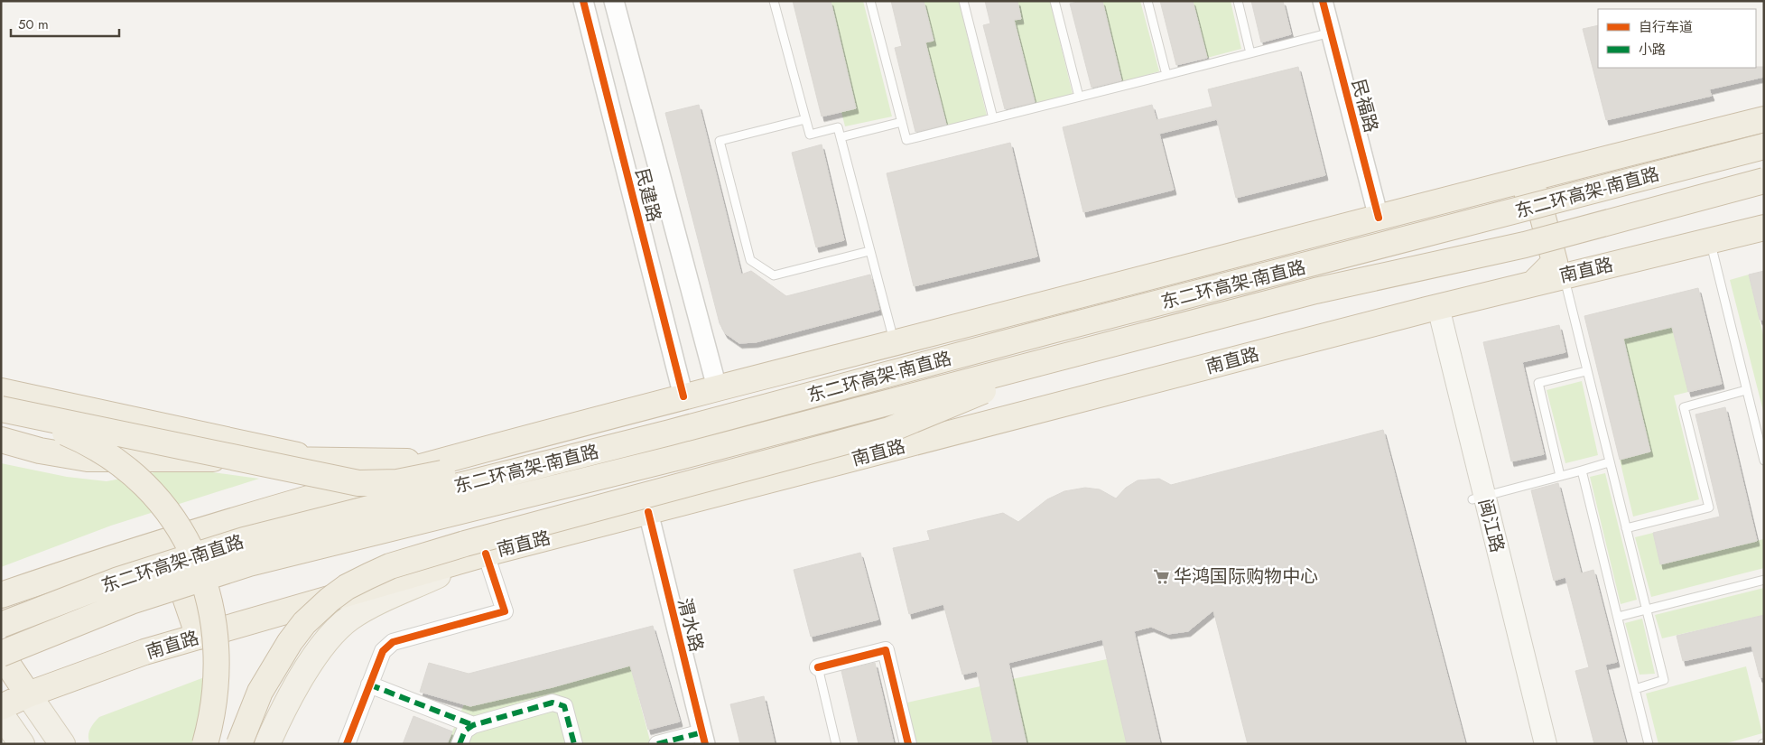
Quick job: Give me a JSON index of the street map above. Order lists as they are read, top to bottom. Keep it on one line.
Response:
{"streets":{"highway":["东二环高架-南直路","南直路"],"main road":["闽江路"],"street":["民福路","民建路","渭水路"]},"crossings":[["南直路","闽江路"],["南直路","渭水路"]],"places":{"supermarket":["华鸿国际购物中心"]},"legend":["自行车道","小路"],"scale_bar":"50 m"}
